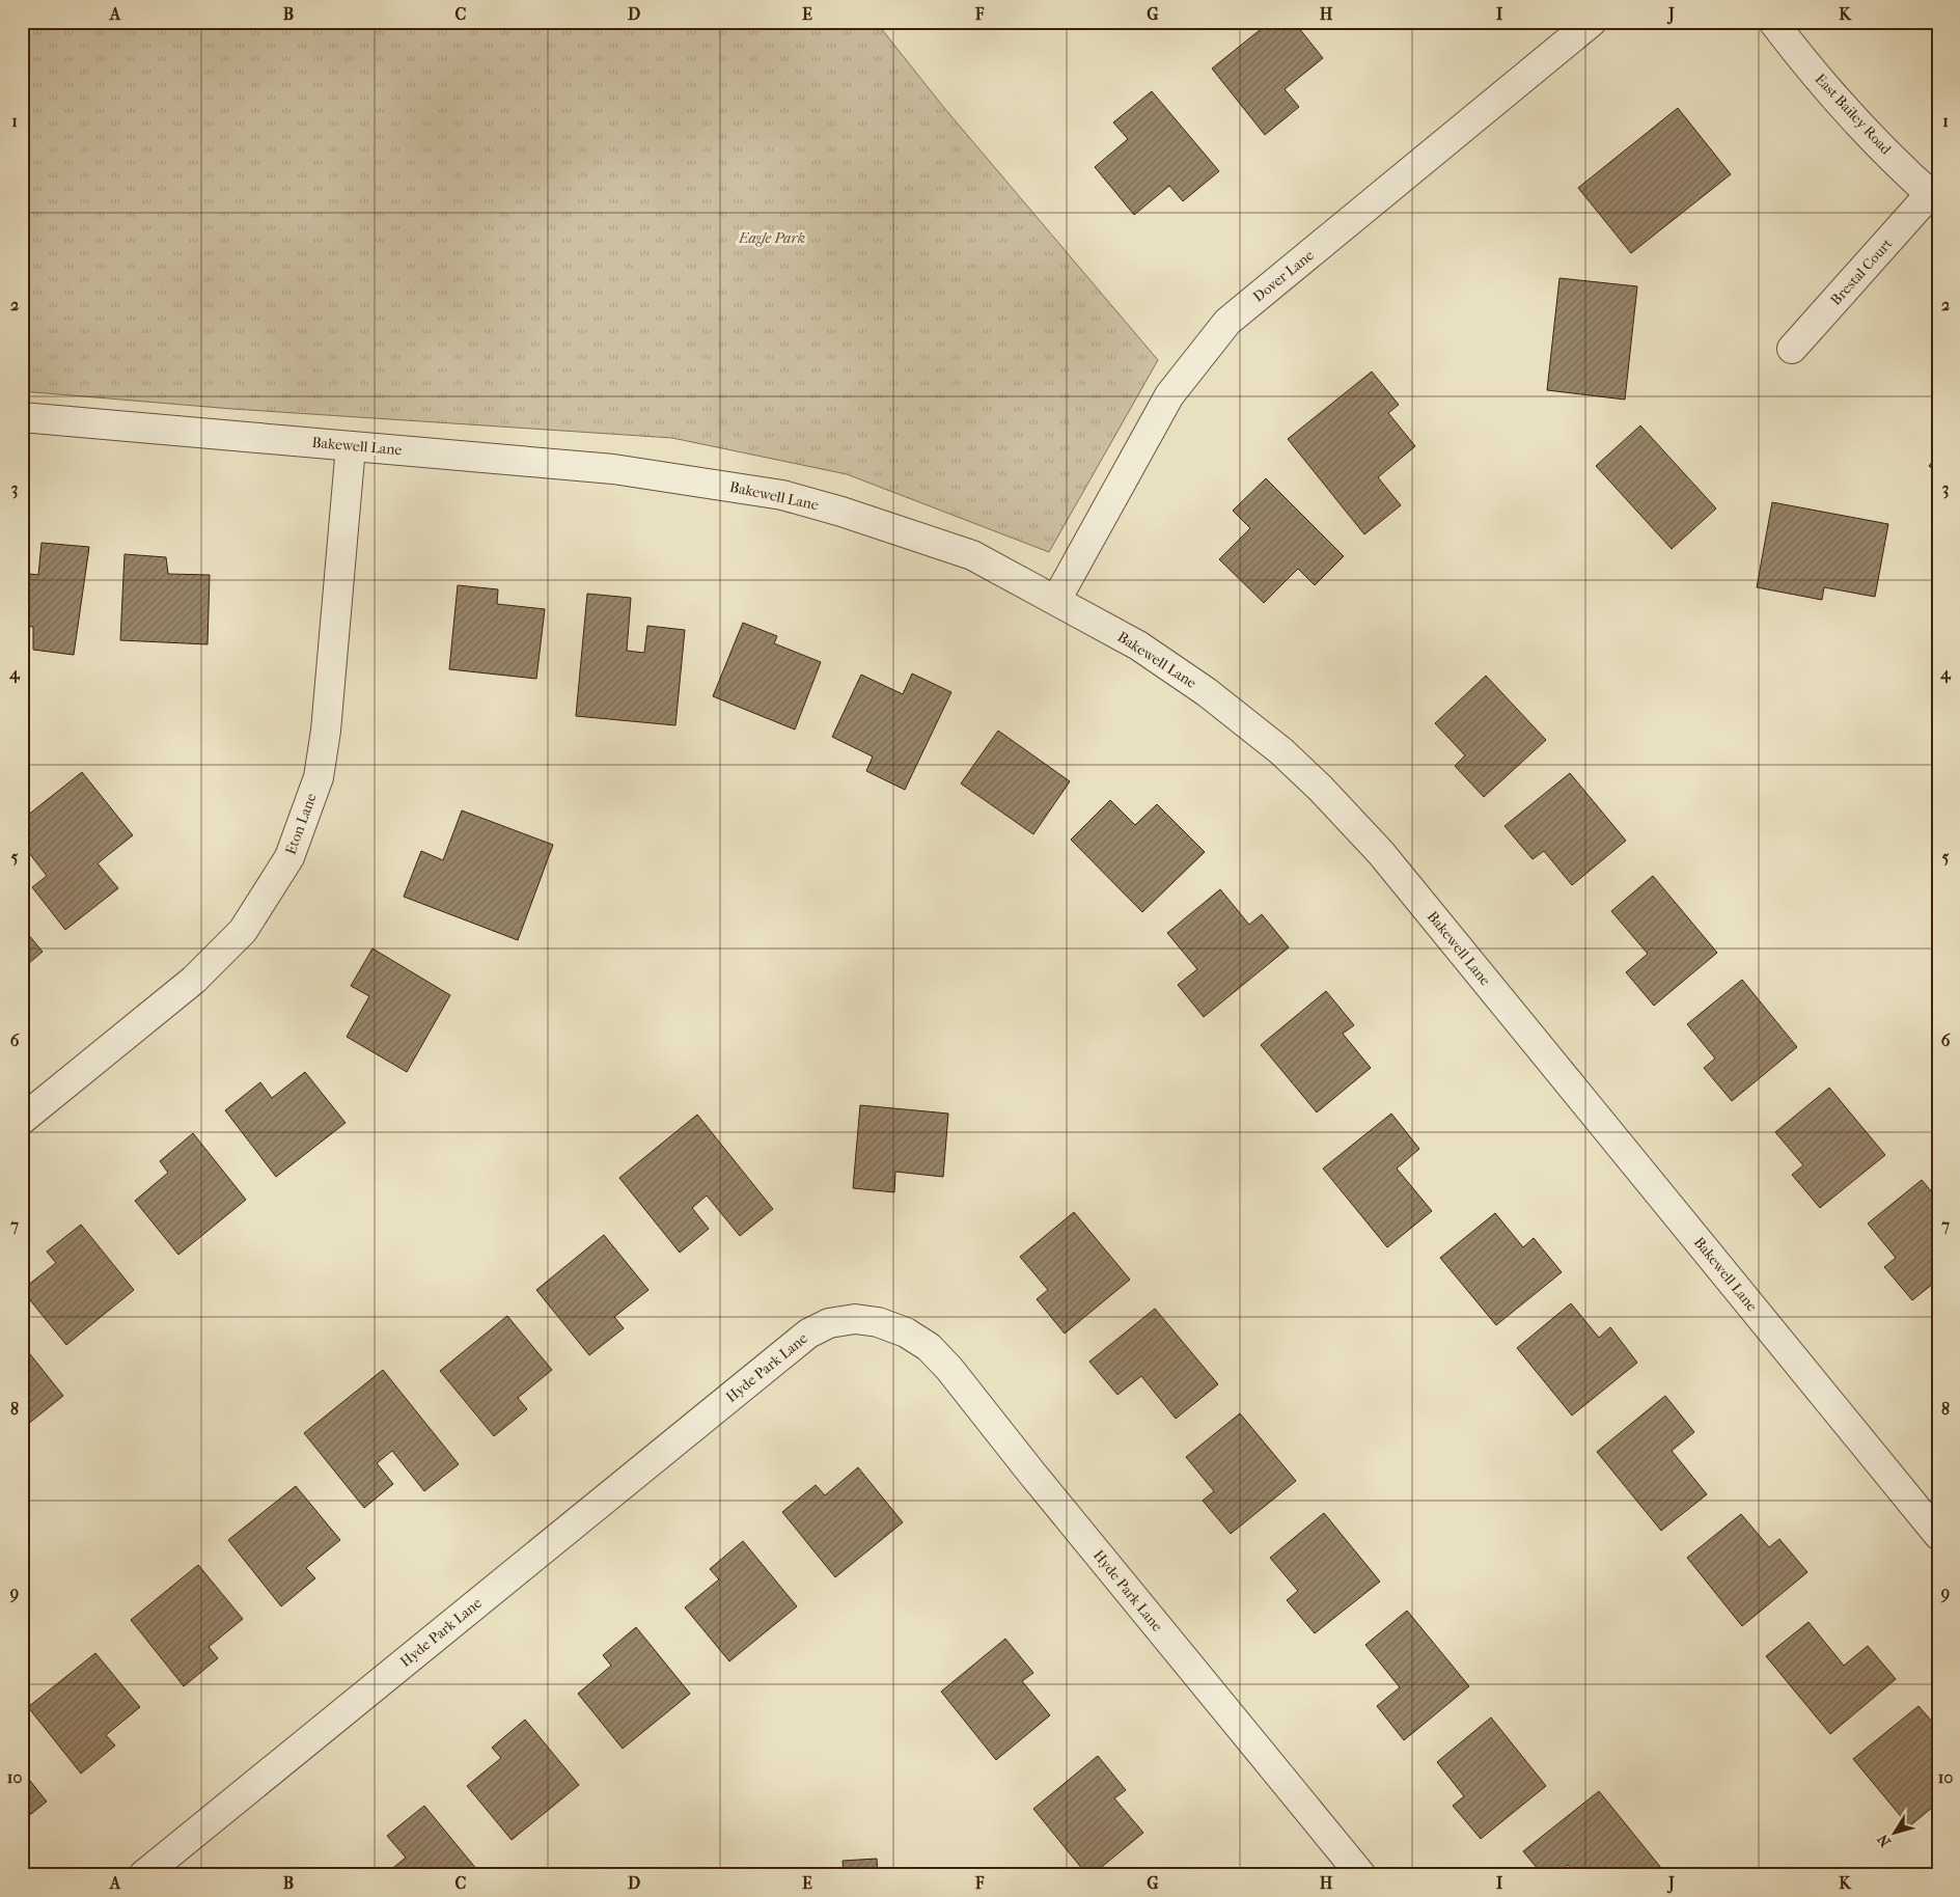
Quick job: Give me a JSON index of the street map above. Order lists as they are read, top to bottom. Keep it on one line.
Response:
{"streets":{"street":["East Bailey Road","Brestal Court","Dover Lane","Bakewell Lane","Eton Lane","Hyde Park Lane"]},"crossings":[["East Bailey Road","Brestal Court"],["Dover Lane","Bakewell Lane"],["Bakewell Lane","Eton Lane"]],"parks":["Eagle Park"],"north":"bottom left","grid":{"columns":["A","B","C","D","E","F","G","H","I","J","K"],"rows":["1","2","3","4","5","6","7","8","9","10"]}}
